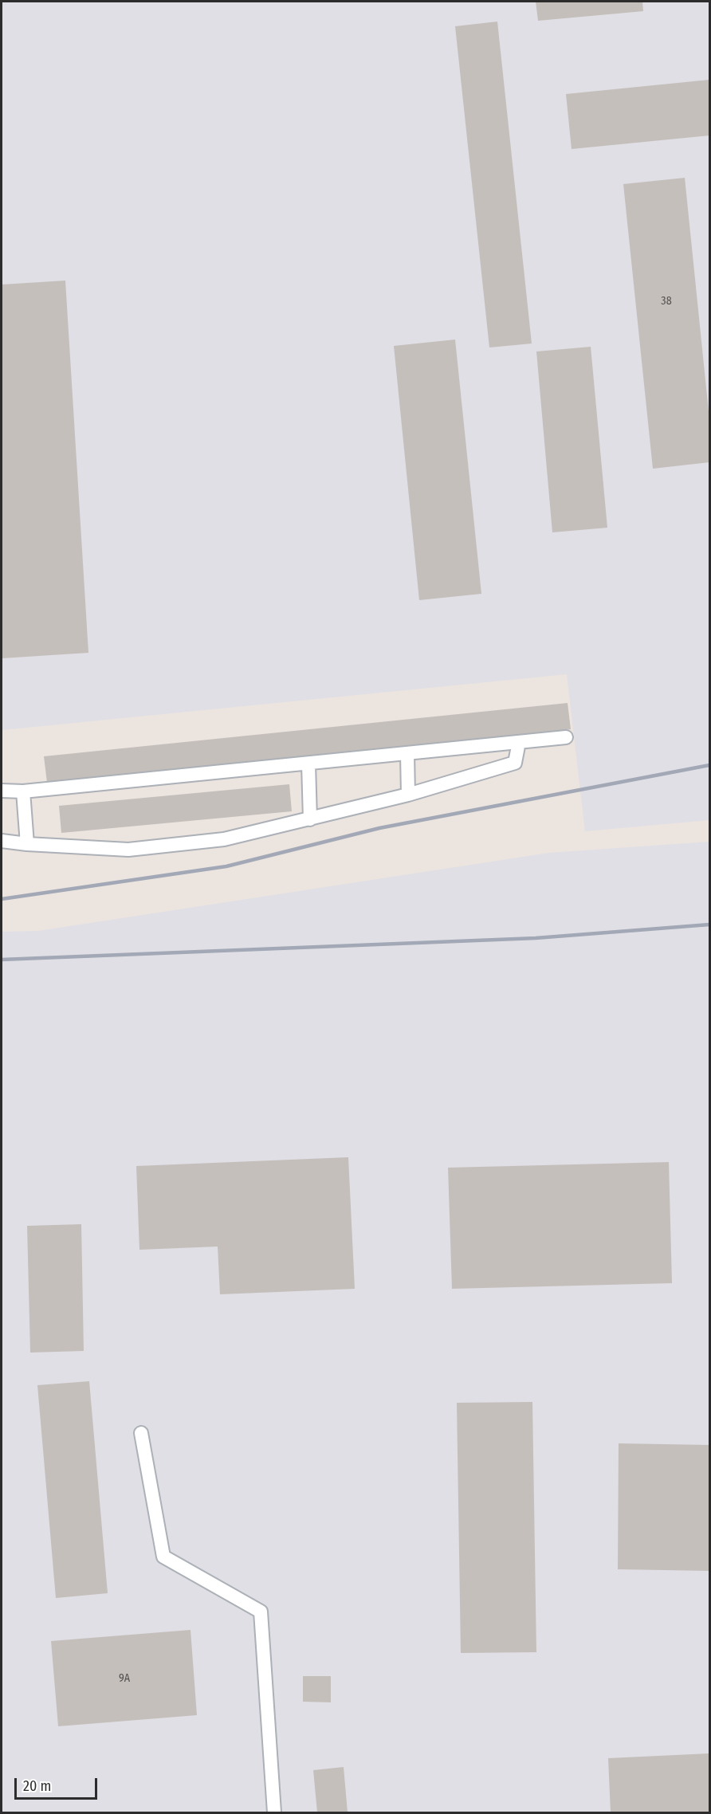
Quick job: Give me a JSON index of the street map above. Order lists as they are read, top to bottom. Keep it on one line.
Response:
{"house_numbers":["38","9А"],"scale_bar":"20 m"}
